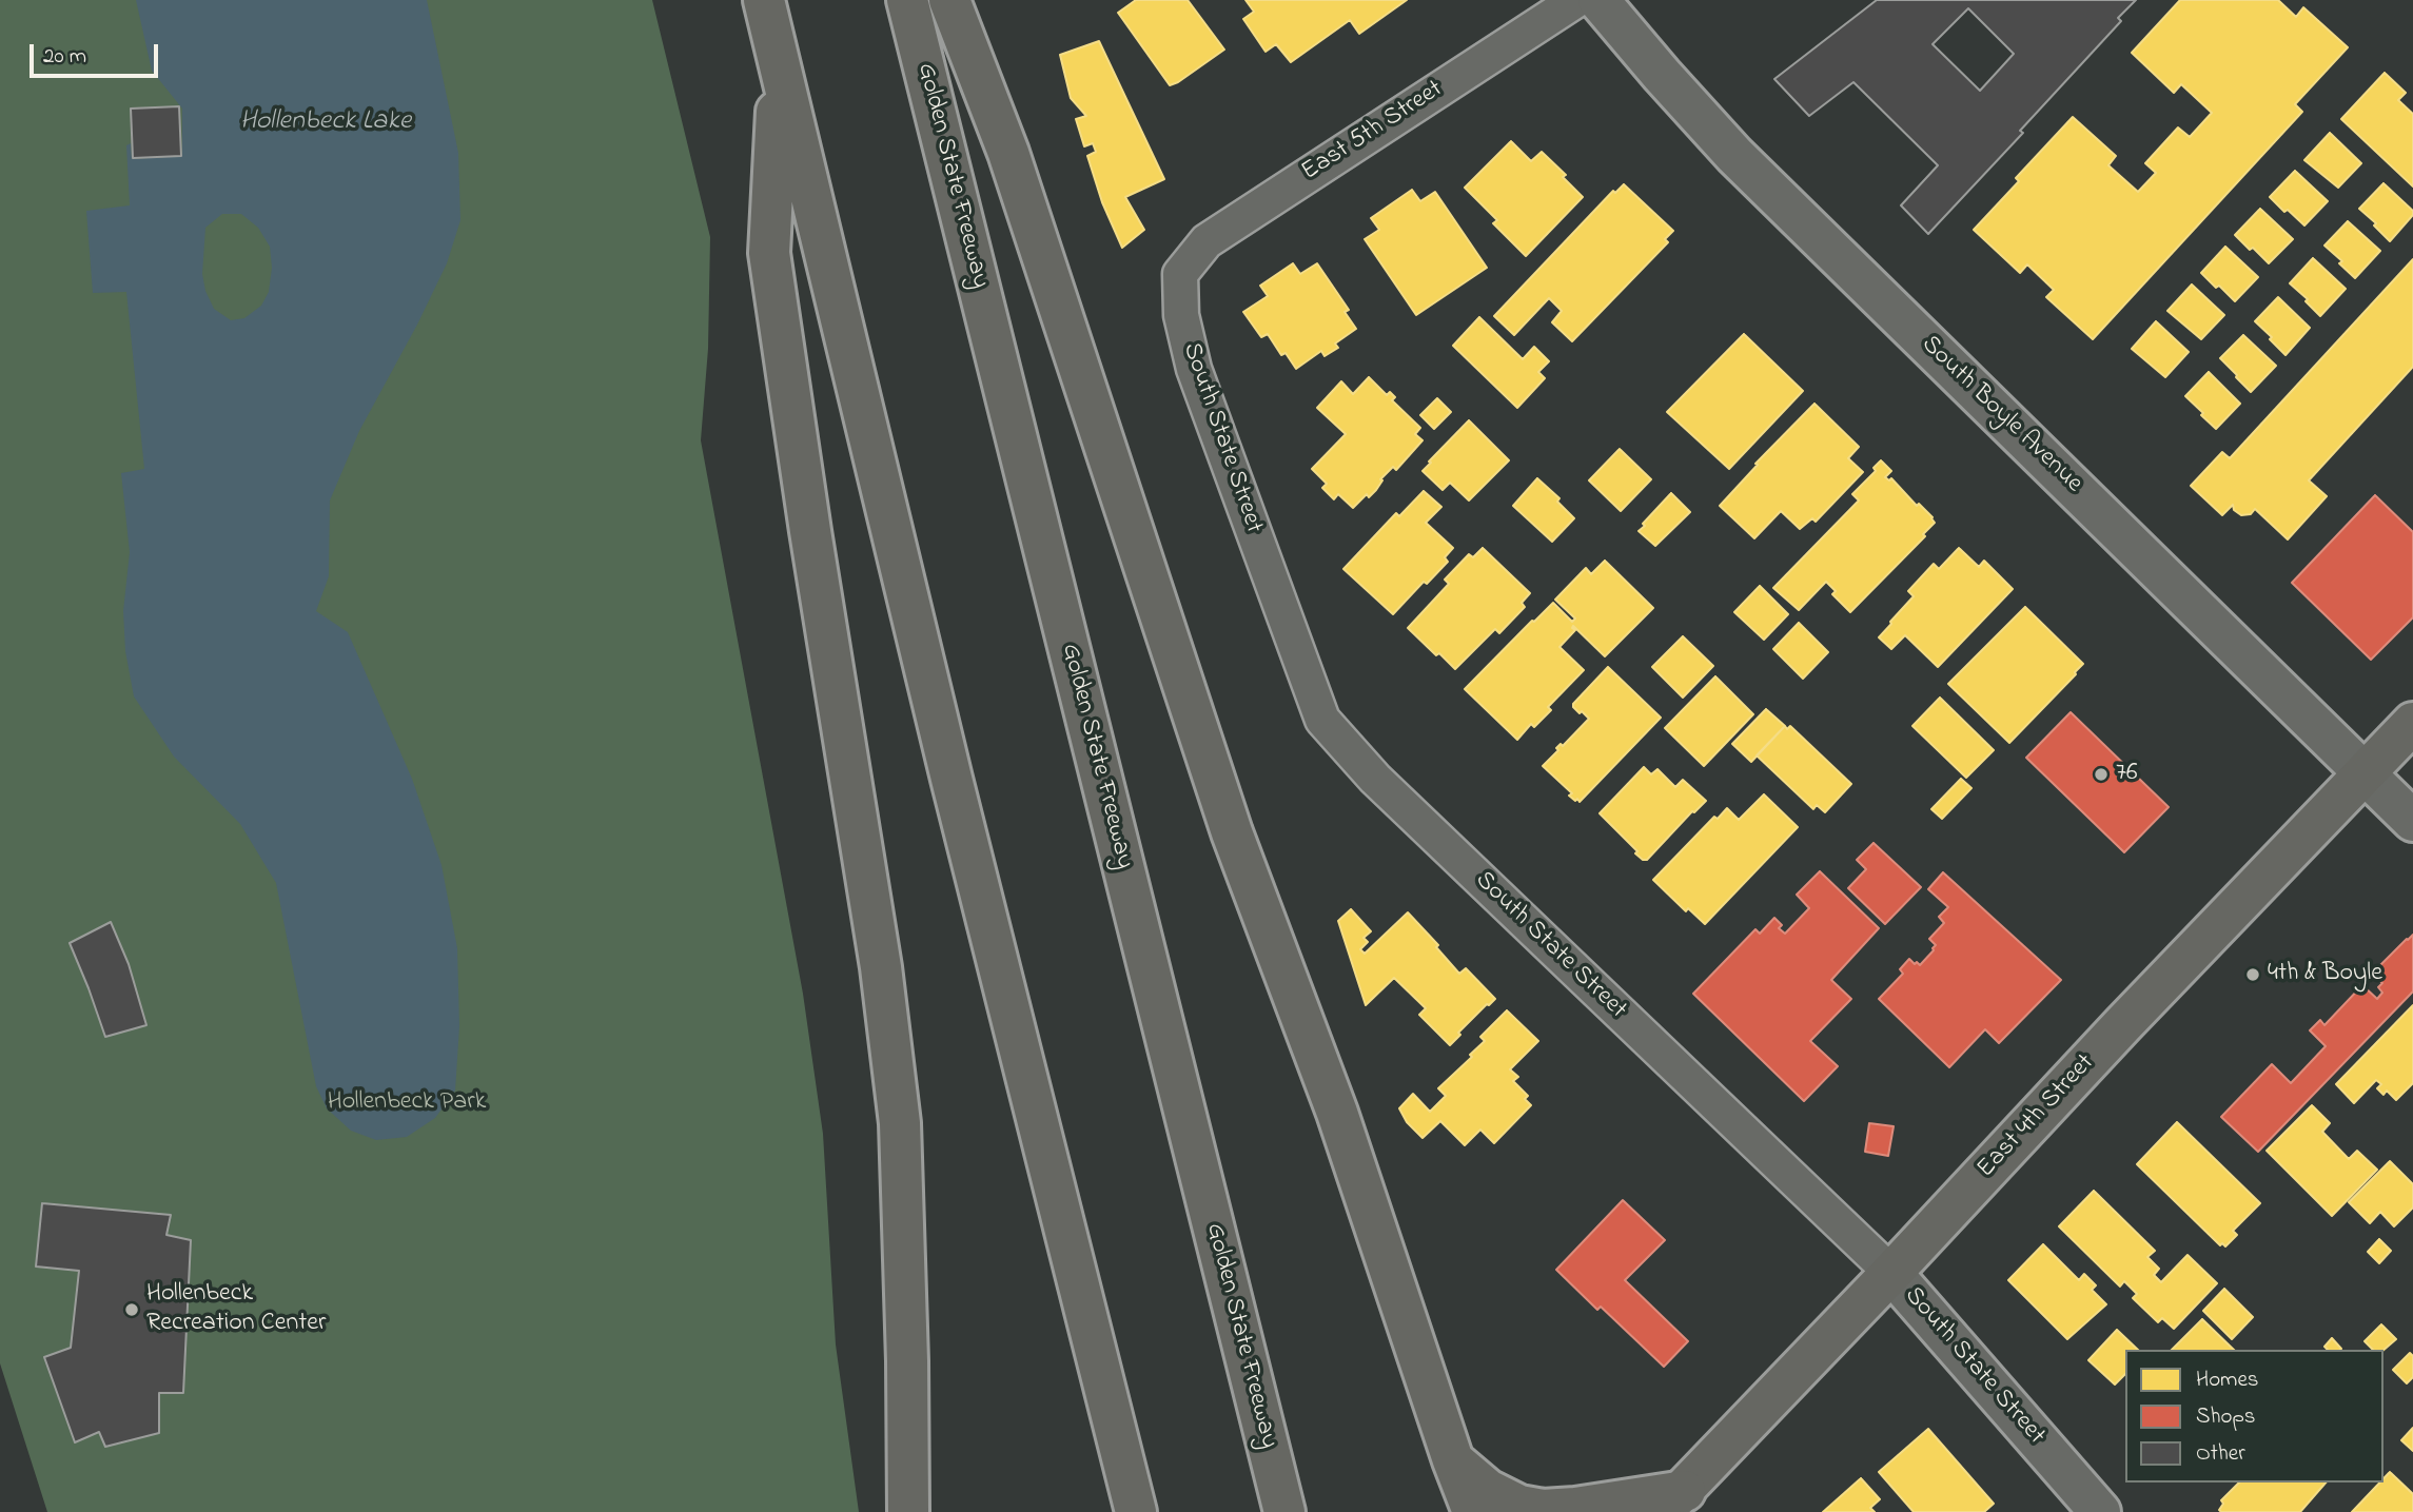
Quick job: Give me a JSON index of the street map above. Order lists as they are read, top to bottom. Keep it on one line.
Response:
{"streets":{"main road":["Golden State Freeway","South Boyle Avenue","South State Street","East 4th Street"],"street":["East 5th Street"]},"crossings":[["East 5th Street","South State Street"],["South Boyle Avenue","East 4th Street"],["South State Street","East 4th Street"]],"water":["Hollenbeck Lake"],"parks":["Hollenbeck Park"],"places":["76","4th & Boyle","Hollenbeck Recreation Center"],"legend":["Homes","Shops","Other"],"scale_bar":"20 m"}
